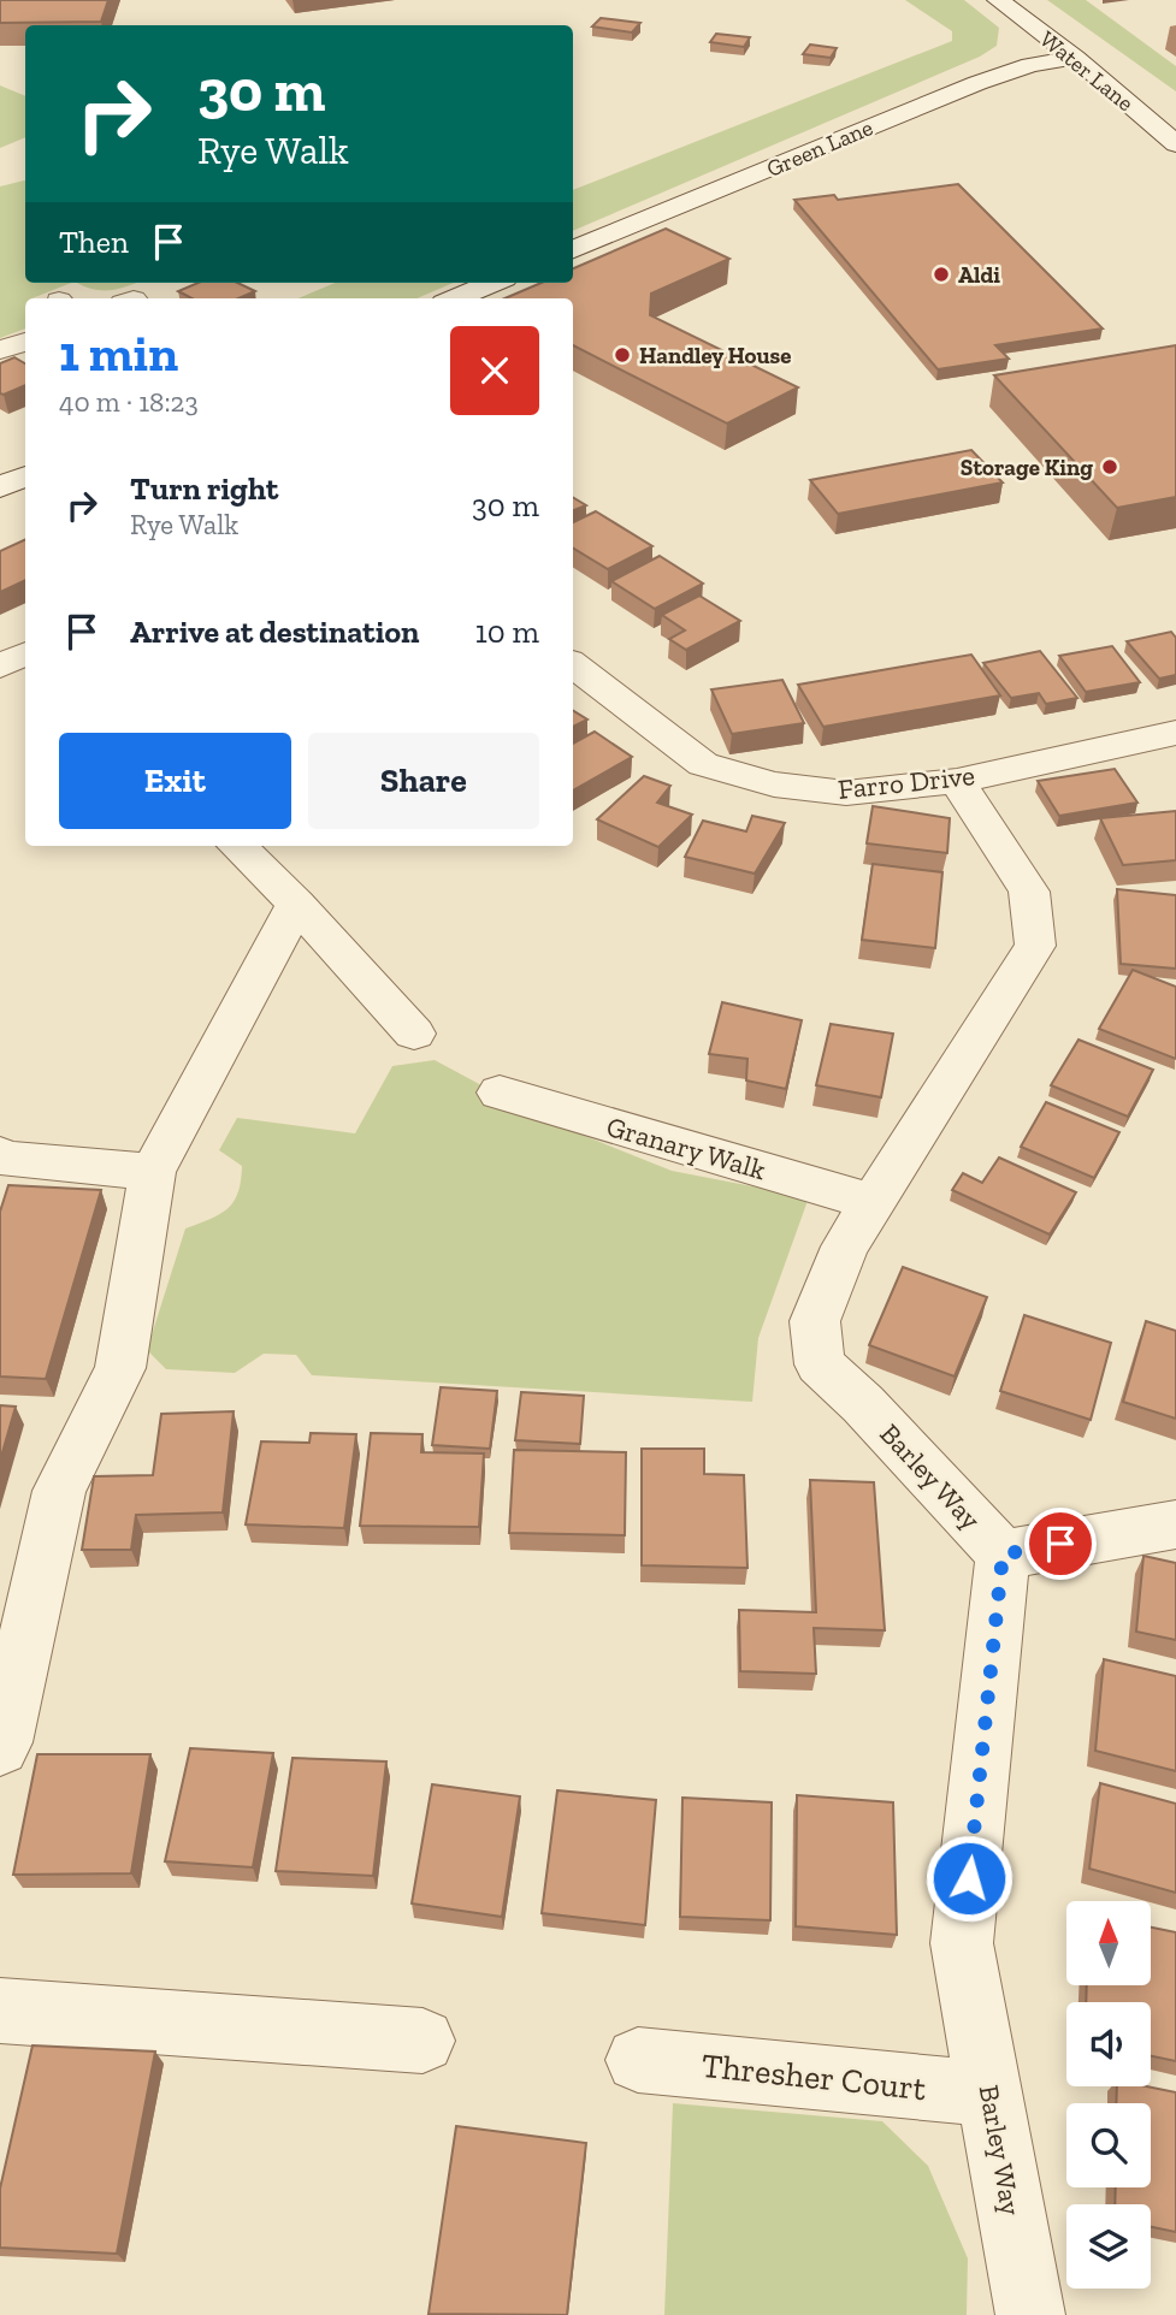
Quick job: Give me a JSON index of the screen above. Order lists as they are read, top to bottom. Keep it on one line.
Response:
{"streets":{"street":["Water Lane","Green Lane","Farro Drive","Granary Walk","Barley Way","Thresher Court"]},"crossings":[["Water Lane","Green Lane"],["Farro Drive","Barley Way"],["Granary Walk","Barley Way"],["Barley Way","Thresher Court"]],"places":["Aldi","Handley House","Storage King"],"north":"top","page":{"turn":["30 m","Rye Walk"],"then":"Then","heading":["1 min","40 m · 18:23"],"list":[{"name":"Turn right","note":"Rye Walk","value":"30 m"},{"name":"Arrive at destination","value":"10 m"}],"buttons":["Exit","Share"]}}
